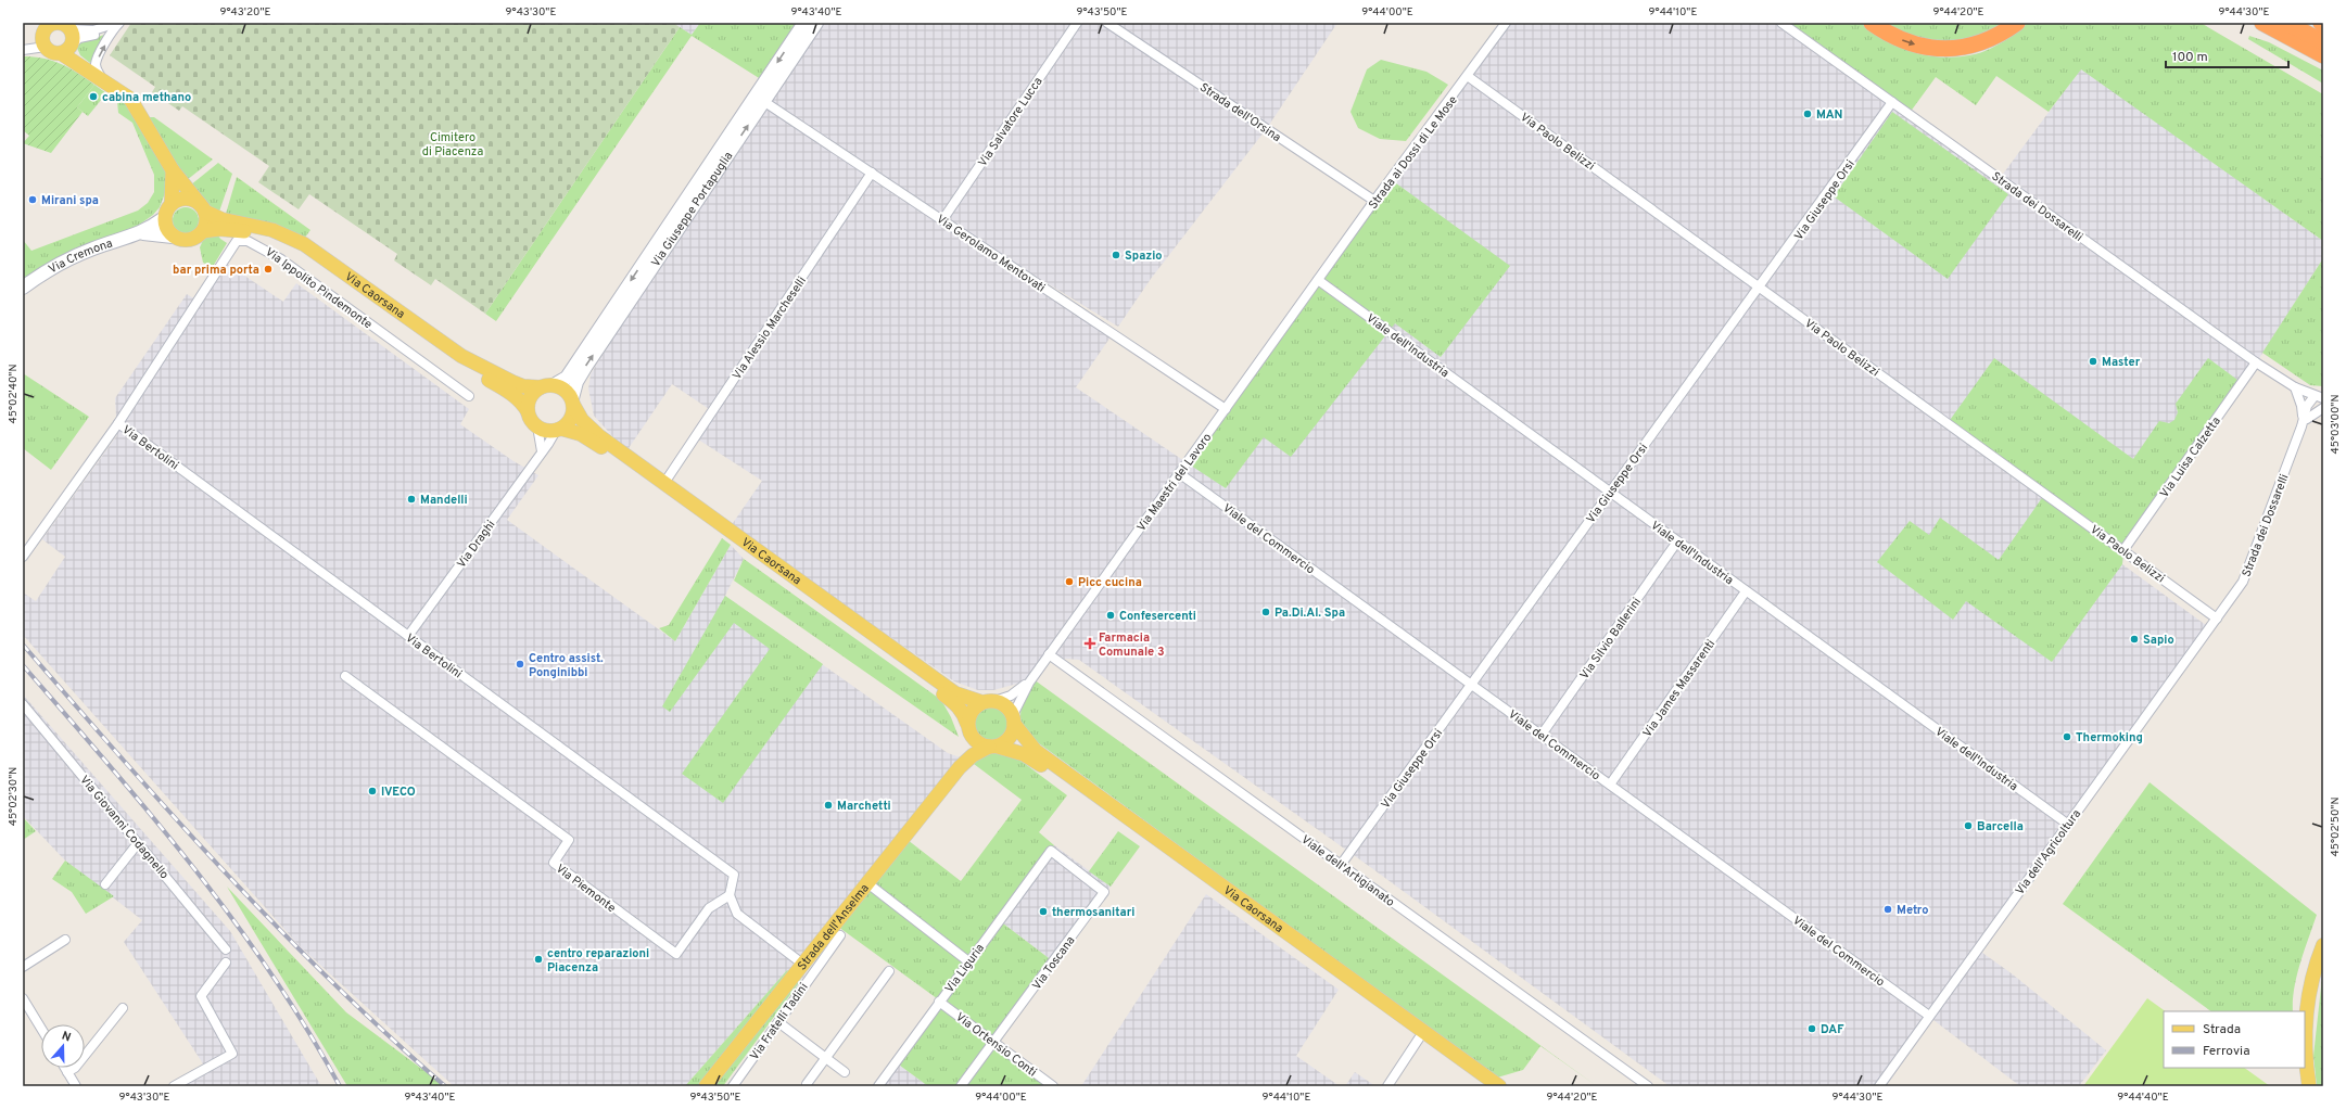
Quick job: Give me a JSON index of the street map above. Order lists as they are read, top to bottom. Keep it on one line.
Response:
{"streets":{"main road":["Via Giuseppe Portapuglia","Via Cremona","Via Caorsana","Strada dell'Anselma"],"street":["Strada dell'Orsina","Via Salvatore Lucca","Via Paolo Belizzi","Strada ai Dossi di Le Mose","Via Giuseppe Orsi","Strada dei Dossarelli","Via Gerolamo Mentovati","Via Ippolito Pindemonte","Via Alessio Marcheselli","Viale dell'Industria","Via Bertolini","Via Luisa Calzetta","Via Maestri del Lavoro","Viale del Commercio","Via Draghi","Via Silvio Ballerini","Via James Massarenti","Via Giovanni Codagnello","Via dell'Agricoltura","Viale dell'Artigianato","Via Piemonte","Via Toscana","Via Liguria","Via Fratelli Tadini","Via Ortensio Conti"]},"crossings":[["Strada dell'Orsina","Strada ai Dossi di Le Mose"],["Via Salvatore Lucca","Via Gerolamo Mentovati"],["Via Paolo Belizzi","Strada ai Dossi di Le Mose"],["Via Paolo Belizzi","Via Giuseppe Orsi"],["Via Paolo Belizzi","Strada dei Dossarelli"],["Via Paolo Belizzi","Via Luisa Calzetta"],["Via Paolo Belizzi","Via dell'Agricoltura"],["Strada ai Dossi di Le Mose","Viale dell'Industria"],["Strada ai Dossi di Le Mose","Via Maestri del Lavoro"],["Via Giuseppe Orsi","Strada dei Dossarelli"],["Via Giuseppe Orsi","Viale dell'Industria"],["Via Giuseppe Orsi","Viale del Commercio"],["Via Giuseppe Orsi","Viale dell'Artigianato"],["Strada dei Dossarelli","Via Luisa Calzetta"],["Strada dei Dossarelli","Via dell'Agricoltura"],["Via Giuseppe Portapuglia","Via Gerolamo Mentovati"],["Via Giuseppe Portapuglia","Via Caorsana"],["Via Giuseppe Portapuglia","Via Draghi"],["Via Gerolamo Mentovati","Via Alessio Marcheselli"],["Via Gerolamo Mentovati","Via Maestri del Lavoro"],["Via Ippolito Pindemonte","Via Bertolini"],["Via Caorsana","Via Alessio Marcheselli"],["Via Caorsana","Via Maestri del Lavoro"],["Via Caorsana","Via Draghi"],["Via Caorsana","Strada dell'Anselma"],["Viale dell'Industria","Via Maestri del Lavoro"],["Viale dell'Industria","Via Silvio Ballerini"],["Viale dell'Industria","Via James Massarenti"],["Viale dell'Industria","Via dell'Agricoltura"],["Via Bertolini","Via Draghi"],["Via Bertolini","Via Piemonte"],["Via Maestri del Lavoro","Viale del Commercio"],["Via Maestri del Lavoro","Viale dell'Artigianato"],["Via Maestri del Lavoro","Strada dell'Anselma"],["Viale del Commercio","Via Silvio Ballerini"],["Viale del Commercio","Via James Massarenti"],["Viale del Commercio","Via dell'Agricoltura"],["Via Toscana","Via Liguria"],["Via Toscana","Via Ortensio Conti"],["Via Liguria","Via Ortensio Conti"]],"parks":["Cimitero di Piacenza"],"places":{"other":["cabina methano","MAN","Mirani spa","Spazio","bar prima porta","Master","Mandelli","Picc cucina","Pa.Di.Al. Spa","Confesercenti","Sapio","Centro assist. Ponginibbi","Thermoking","IVECO","Marchetti","Barcella","Metro","thermosanitari","centro reparazioni Piacenza","DAF"],"health":["Farmacia Comunale 3"]},"legend":["Strada","Ferrovia"],"scale_bar":"100 m","north":"top","coordinates":["9°43'20\"E","9°43'30\"E","9°43'40\"E","9°43'50\"E","9°44'00\"E","9°44'10\"E","9°44'20\"E","9°44'30\"E","45°02'40\"N","45°03'00\"N","45°02'30\"N","45°02'50\"N","9°44'40\"E"]}
